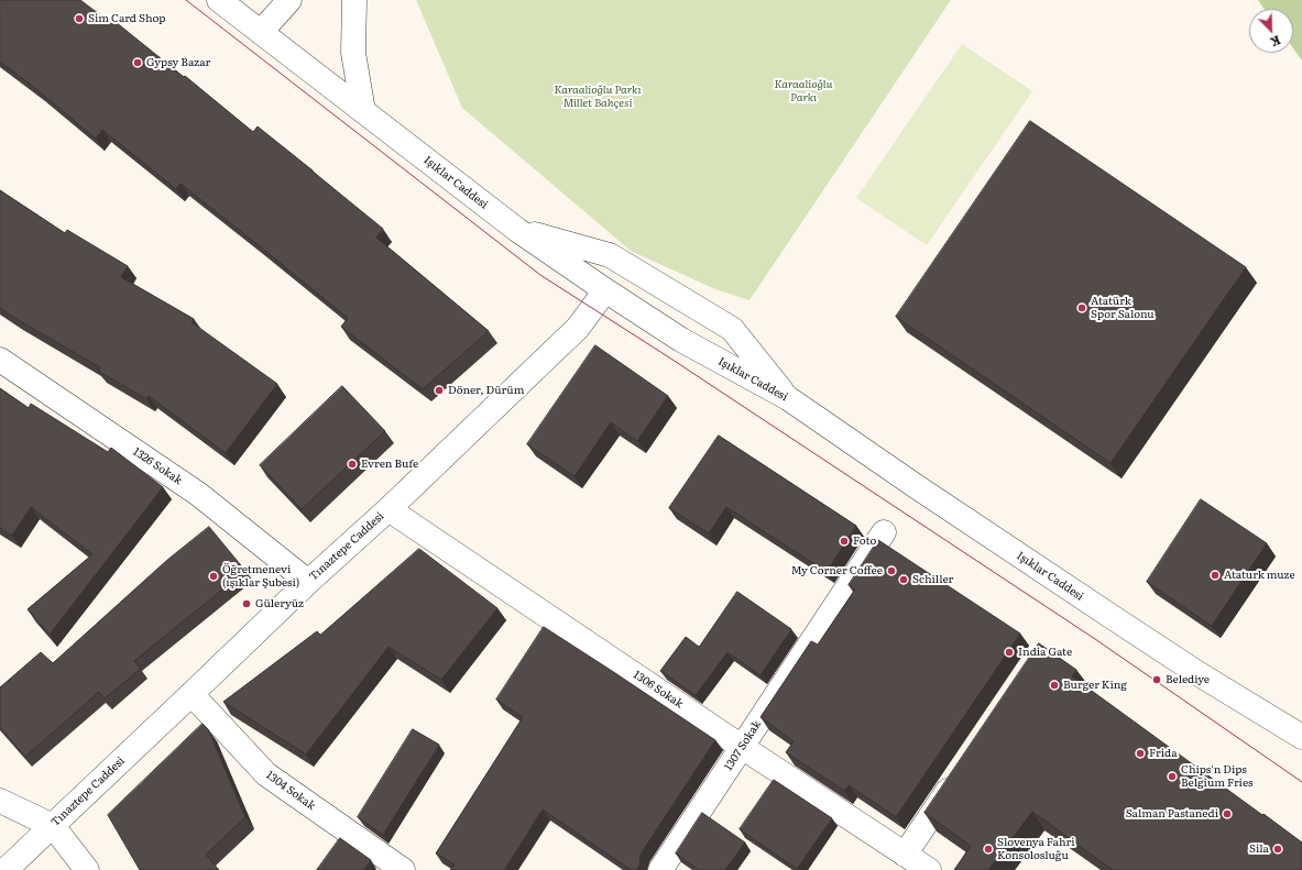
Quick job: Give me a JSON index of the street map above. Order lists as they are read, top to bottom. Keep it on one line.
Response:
{"streets":{"street":["Işıklar Caddesi","1326 Sokak","Tınaztepe Caddesi","1306 Sokak","1307 Sokak","1304 Sokak"]},"crossings":[["Işıklar Caddesi","Tınaztepe Caddesi"],["1326 Sokak","Tınaztepe Caddesi"],["Tınaztepe Caddesi","1306 Sokak"],["Tınaztepe Caddesi","1304 Sokak"],["1306 Sokak","1307 Sokak"]],"parks":["Karaalioğlu Parkı","Karaalioğlu Parkı Millet Bahçesi"],"places":["Sim Card Shop","Gypsy Bazar","Atatürk Spor Salonu","Döner, Dürüm","Evren Bufe","Foto","My Corner Coffee","Ataturk muze","Öğretmenevi (ışıklar Şubesi)","Schiller","Güleryüz","India Gate","Belediye","Burger King","Frida","Chips'n Dips Belgium Fries","Salman Pastanedi","Slovenya Fahri Konsolosluğu","Sila"],"north":"bottom right"}
